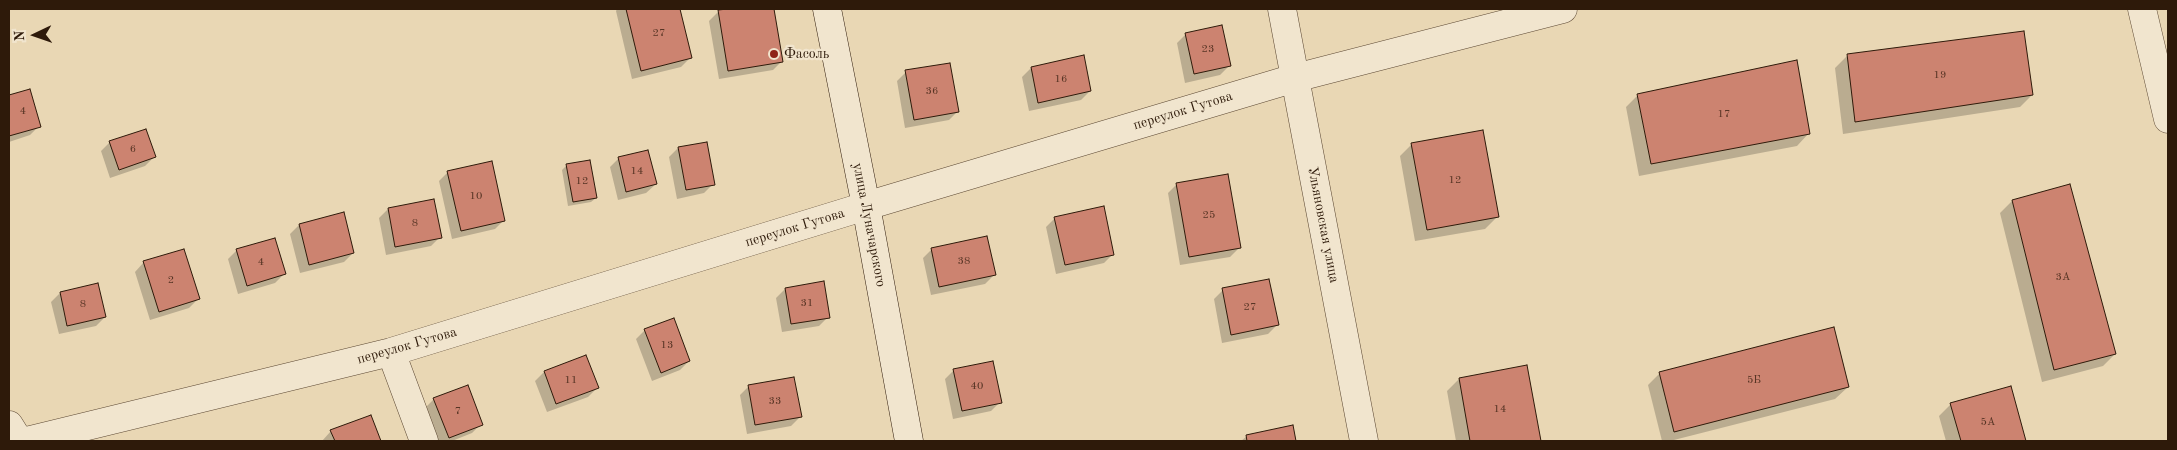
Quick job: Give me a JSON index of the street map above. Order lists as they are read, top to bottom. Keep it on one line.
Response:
{"streets":{"street":["переулок Гутова","улица Луначарского","Ульяновская улица"]},"crossings":[["переулок Гутова","улица Луначарского"],["переулок Гутова","Ульяновская улица"]],"places":["Фасоль"],"house_numbers":["27","23","19","16","36","4","17","6","14","12","12","10","25","8","38","4","3А","2","31","8","27","13","11","5Б","40","33","14","7","5А"],"north":"left"}
